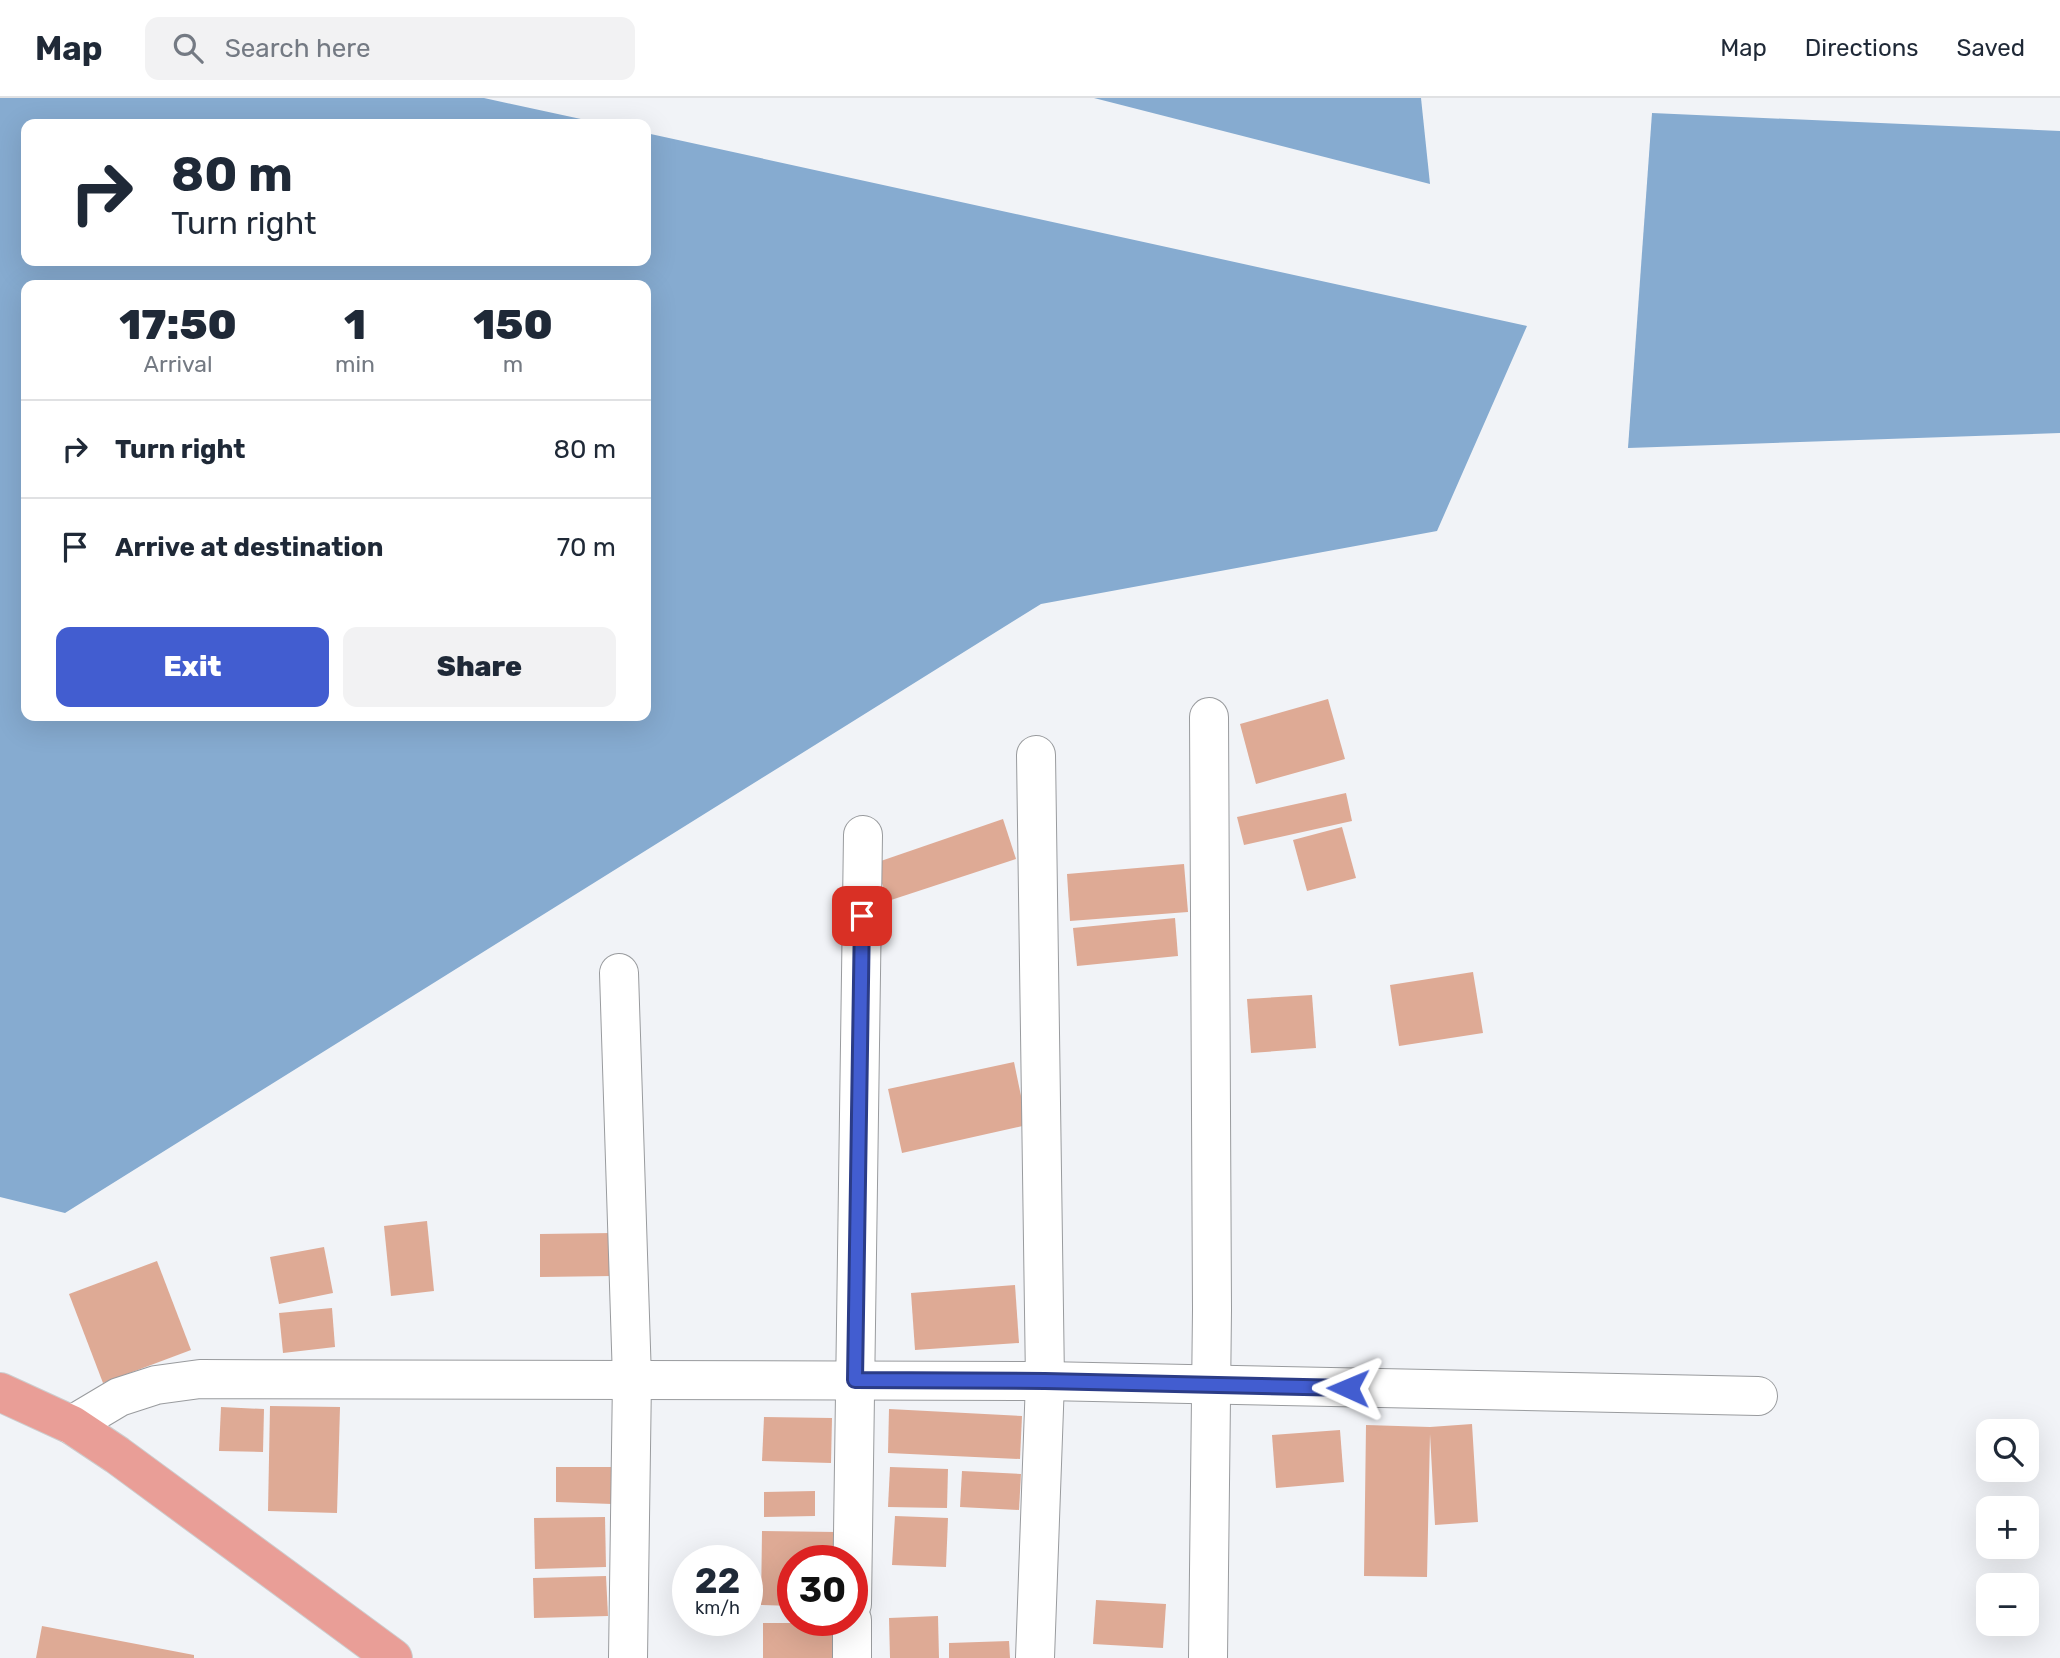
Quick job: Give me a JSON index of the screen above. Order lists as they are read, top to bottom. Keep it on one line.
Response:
{"page":{"header":"Map","search":"Search here","nav":["Map","Directions","Saved"],"turn":["80 m","Turn right"],"eta":["17:50","Arrival","1","min","150","m"],"list":[{"name":"Turn right","value":"80 m"},{"name":"Arrive at destination","value":"70 m"}],"buttons":["Exit","Share"],"map_buttons":["+","−"],"speed":"22 km/h","limit":"30"}}
